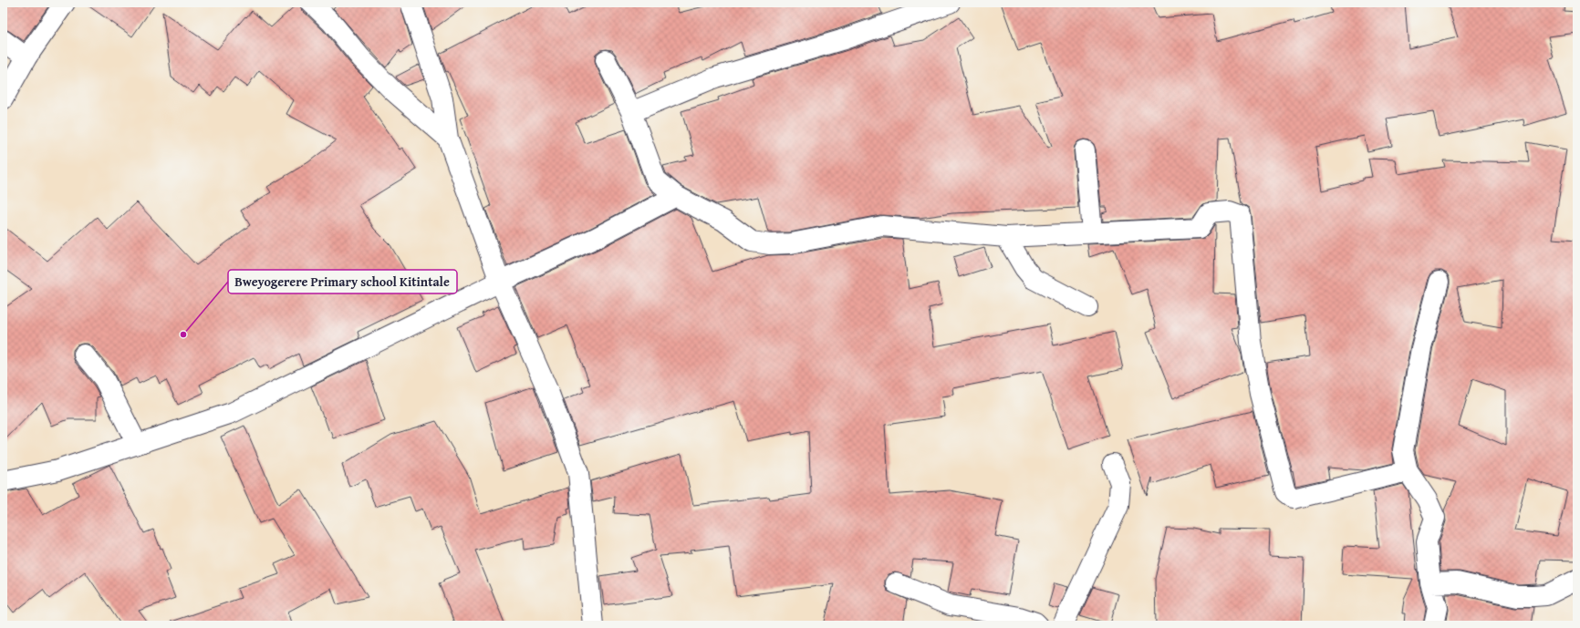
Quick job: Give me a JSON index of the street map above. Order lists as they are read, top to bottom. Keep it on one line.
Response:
{"places":["Bweyogerere Primary school Kitintale"]}
